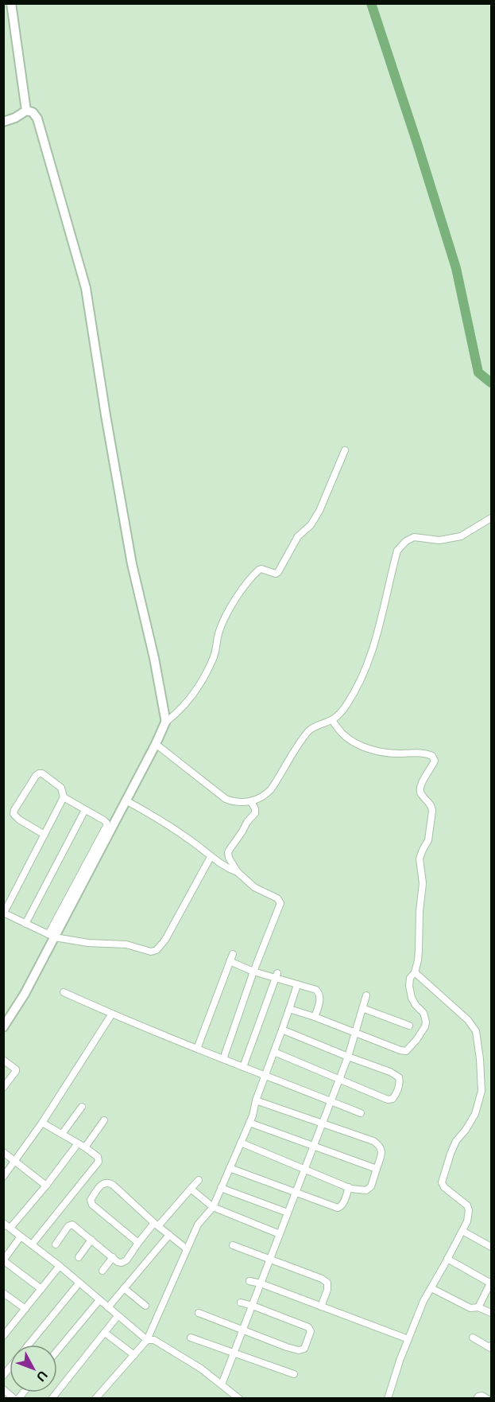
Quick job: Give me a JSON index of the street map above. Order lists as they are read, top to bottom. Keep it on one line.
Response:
{"north":"bottom right"}
